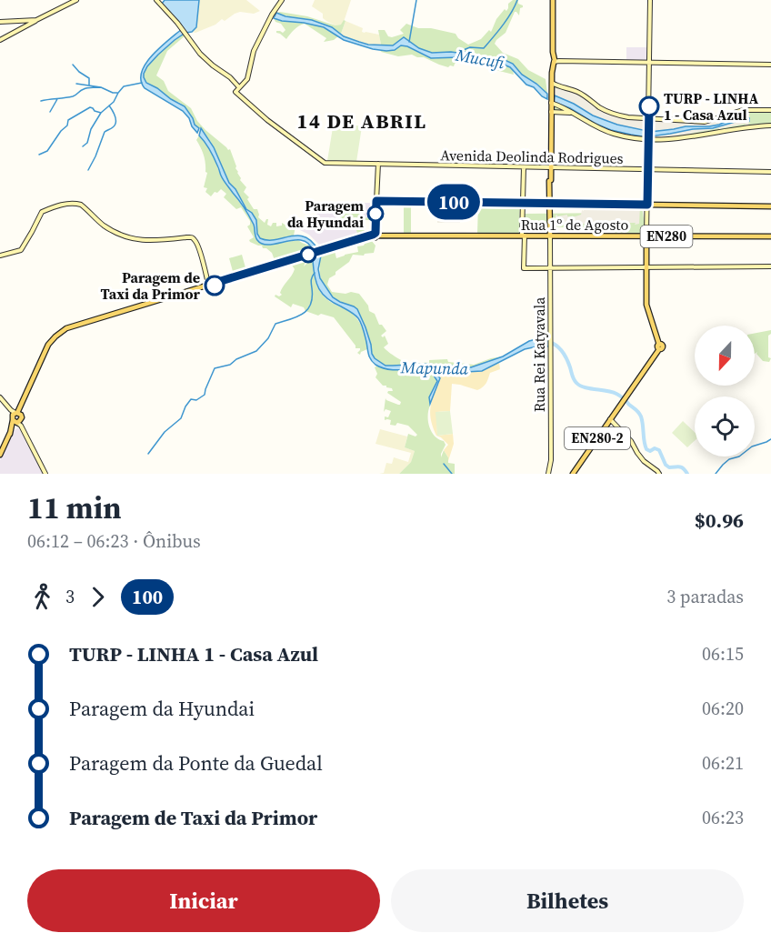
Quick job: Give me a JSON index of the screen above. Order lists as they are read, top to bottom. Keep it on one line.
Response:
{"streets":{"main road":["Rua 1º de Agosto","EN280","EN280-2"],"street":["Avenida Deolinda Rodrigues","Rua Rei Katyavala"]},"crossings":[["Rua 1º de Agosto","Rua Rei Katyavala"]],"districts":["14 DE ABRIL"],"water":["Mucufi","Mapunda"],"places":["TURP - LINHA 1 - Casa Azul","Paragem da Hyundai","Paragem de Taxi da Primor"],"lines":["bus line 100"],"north":"bottom","page":{"on_map":"100","heading":["11 min","06:12 – 06:23 · Ônibus","$0.96"],"legs":["3","100","3 paradas"],"list":[{"name":"TURP - LINHA 1 - Casa Azul","value":"06:15"},{"name":"Paragem da Hyundai","value":"06:20"},{"name":"Paragem da Ponte da Guedal","value":"06:21"},{"name":"Paragem de Taxi da Primor","value":"06:23"}],"buttons":["Iniciar","Bilhetes"]}}
